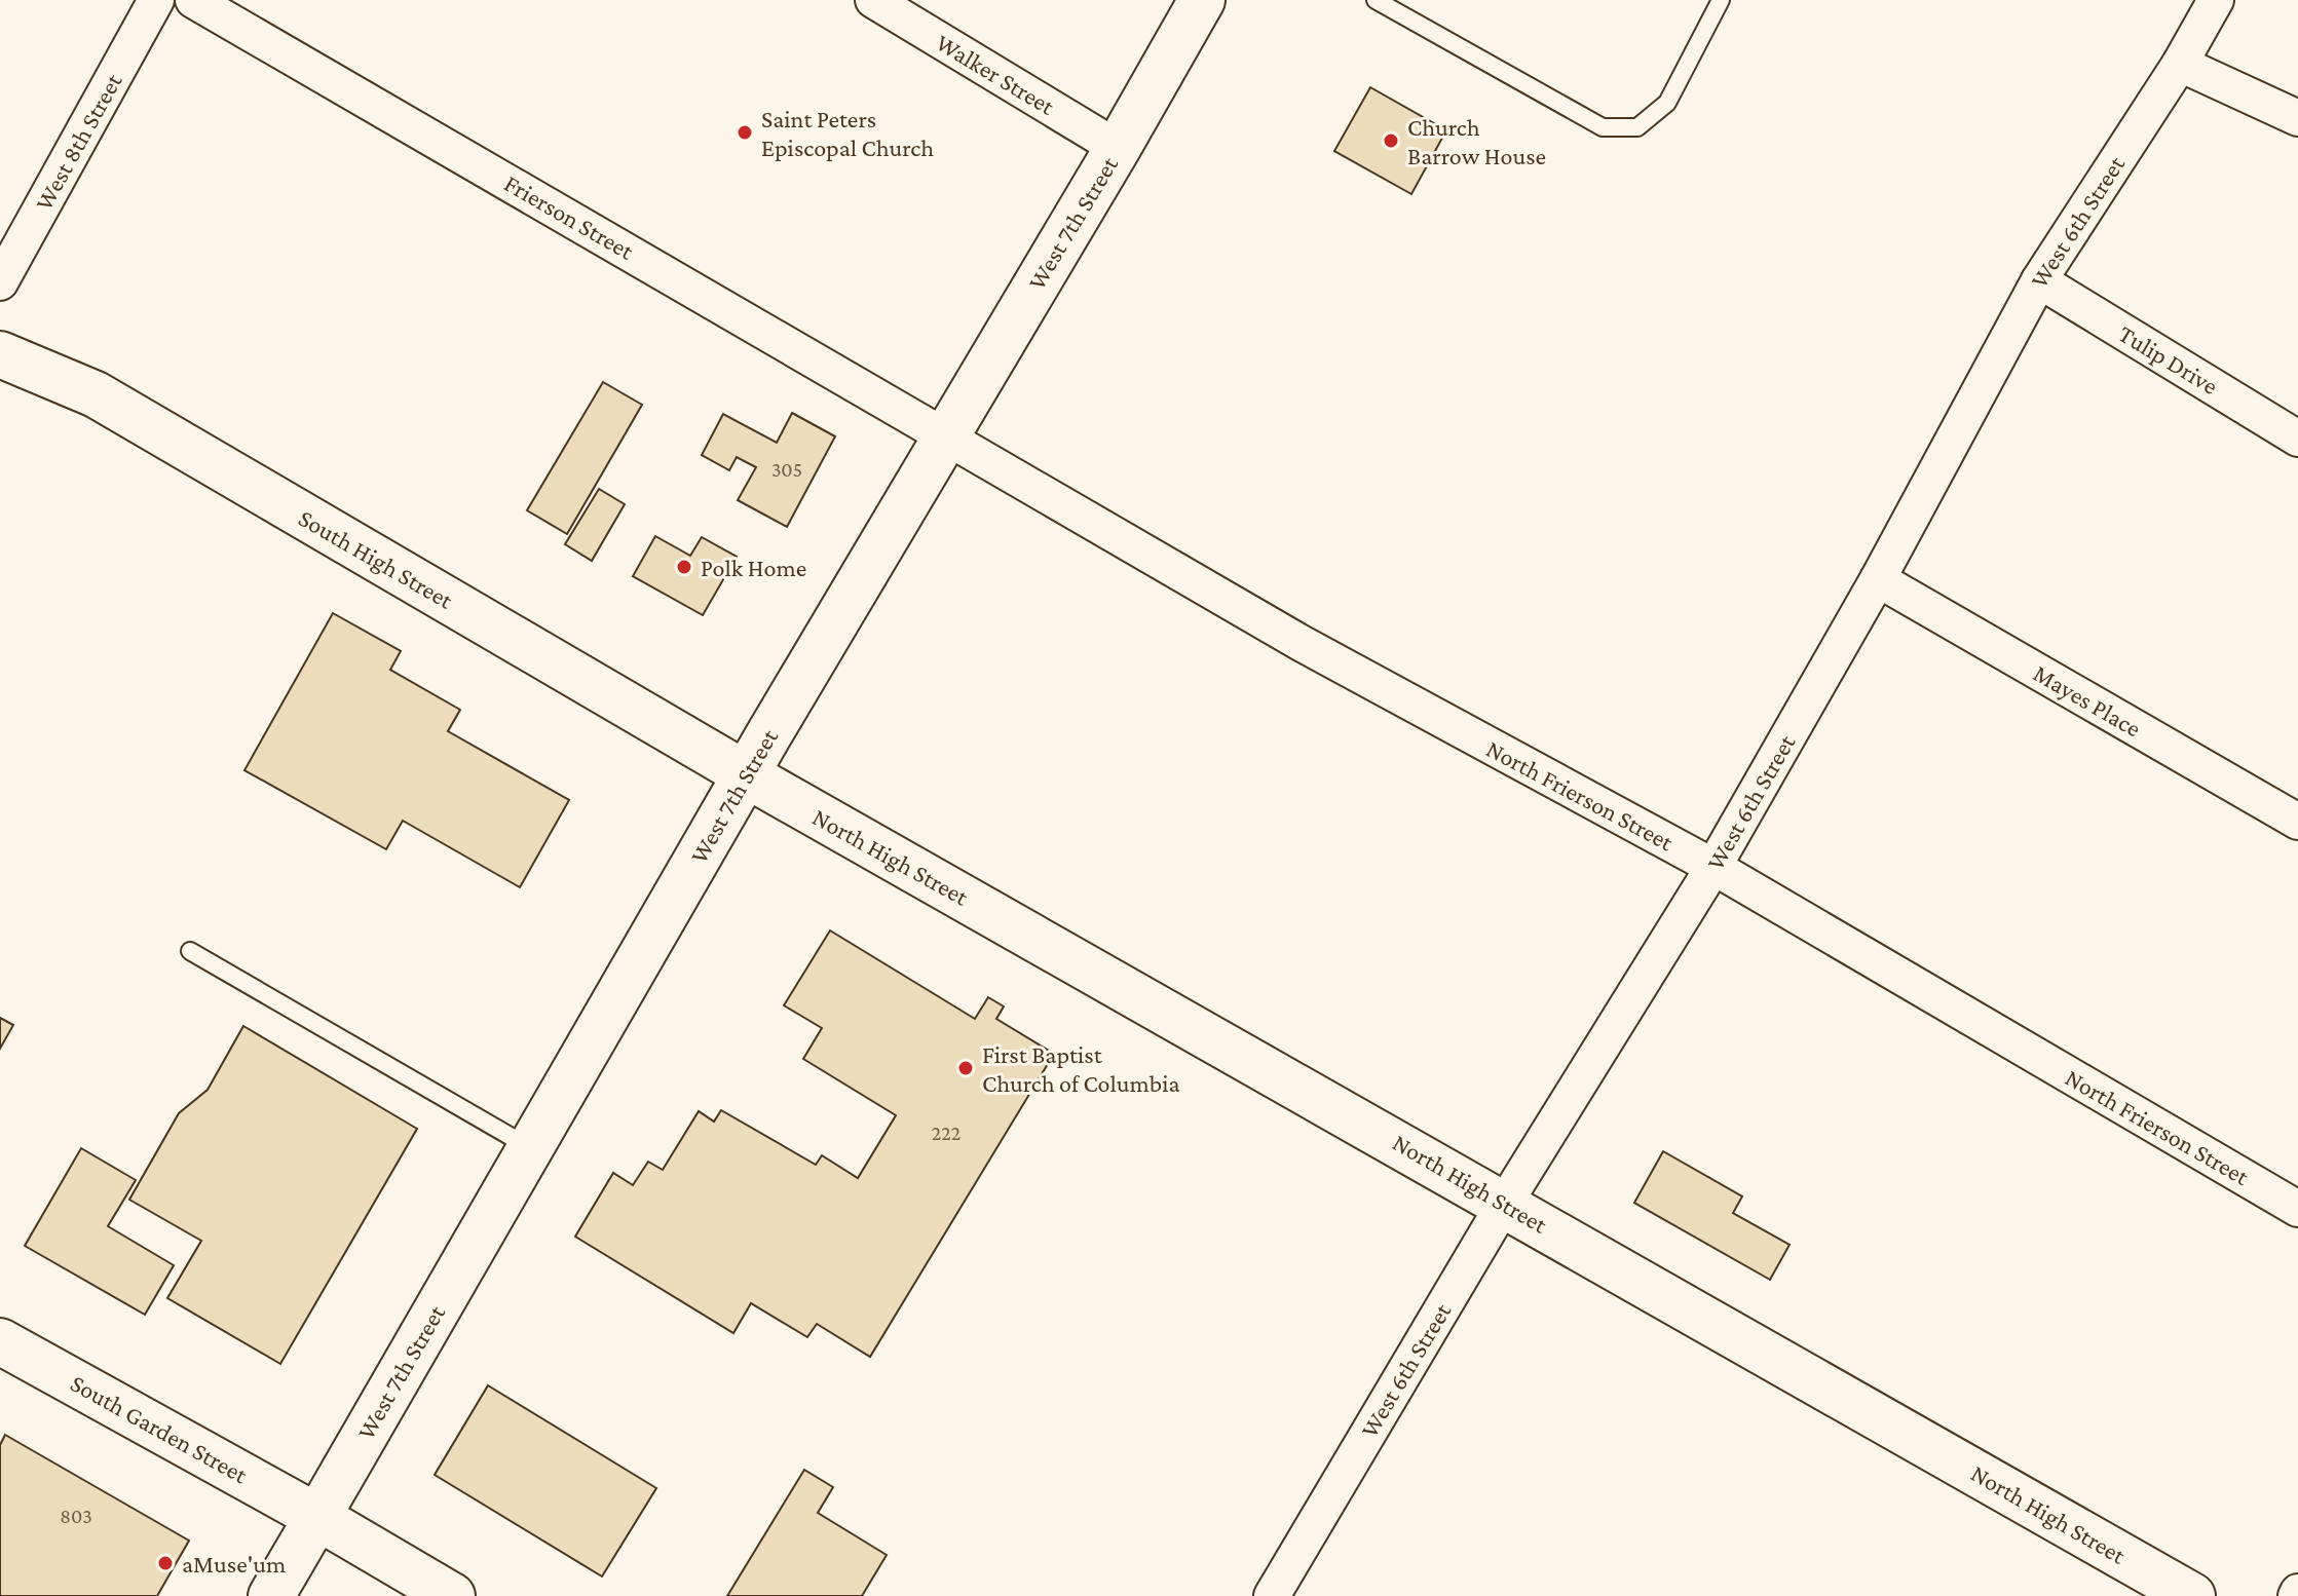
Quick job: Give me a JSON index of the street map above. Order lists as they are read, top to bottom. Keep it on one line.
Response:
{"streets":{"street":["Walker Street","West 8th Street","Frierson Street","West 6th Street","West 7th Street","Tulip Drive","South High Street","Mayes Place","North Frierson Street","North High Street","South Garden Street"]},"crossings":[["Walker Street","West 7th Street"],["Frierson Street","West 7th Street"],["Frierson Street","North Frierson Street"],["West 6th Street","Tulip Drive"],["West 6th Street","Mayes Place"],["West 6th Street","North Frierson Street"],["West 6th Street","North High Street"],["West 7th Street","South High Street"],["West 7th Street","North Frierson Street"],["West 7th Street","North High Street"],["West 7th Street","South Garden Street"],["South High Street","North High Street"]],"places":["Saint Peters Episcopal Church","Church Barrow House","Polk Home","First Baptist Church of Columbia","aMuse'um"],"house_numbers":["305","222","803"]}
